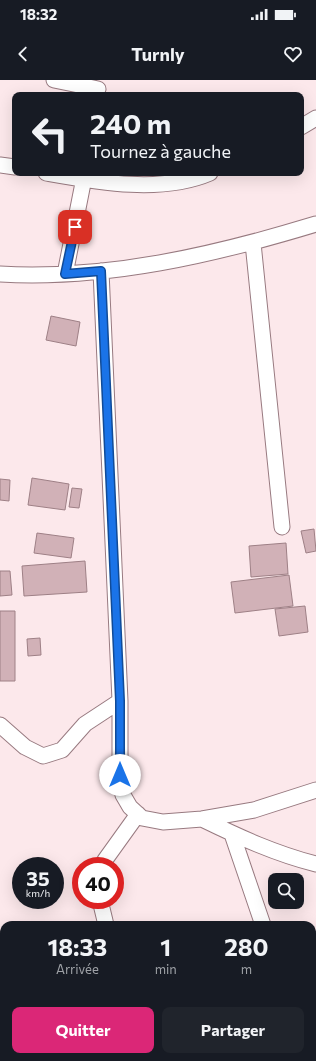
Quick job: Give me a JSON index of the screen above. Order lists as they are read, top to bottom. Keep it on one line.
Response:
{"page":{"status":"18:32","header":"Turnly","turn":["240 m","Tournez à gauche"],"speed":"35 km/h","limit":"40","eta":["18:33","Arrivée","1","min","280","m"],"buttons":["Quitter","Partager"]}}
